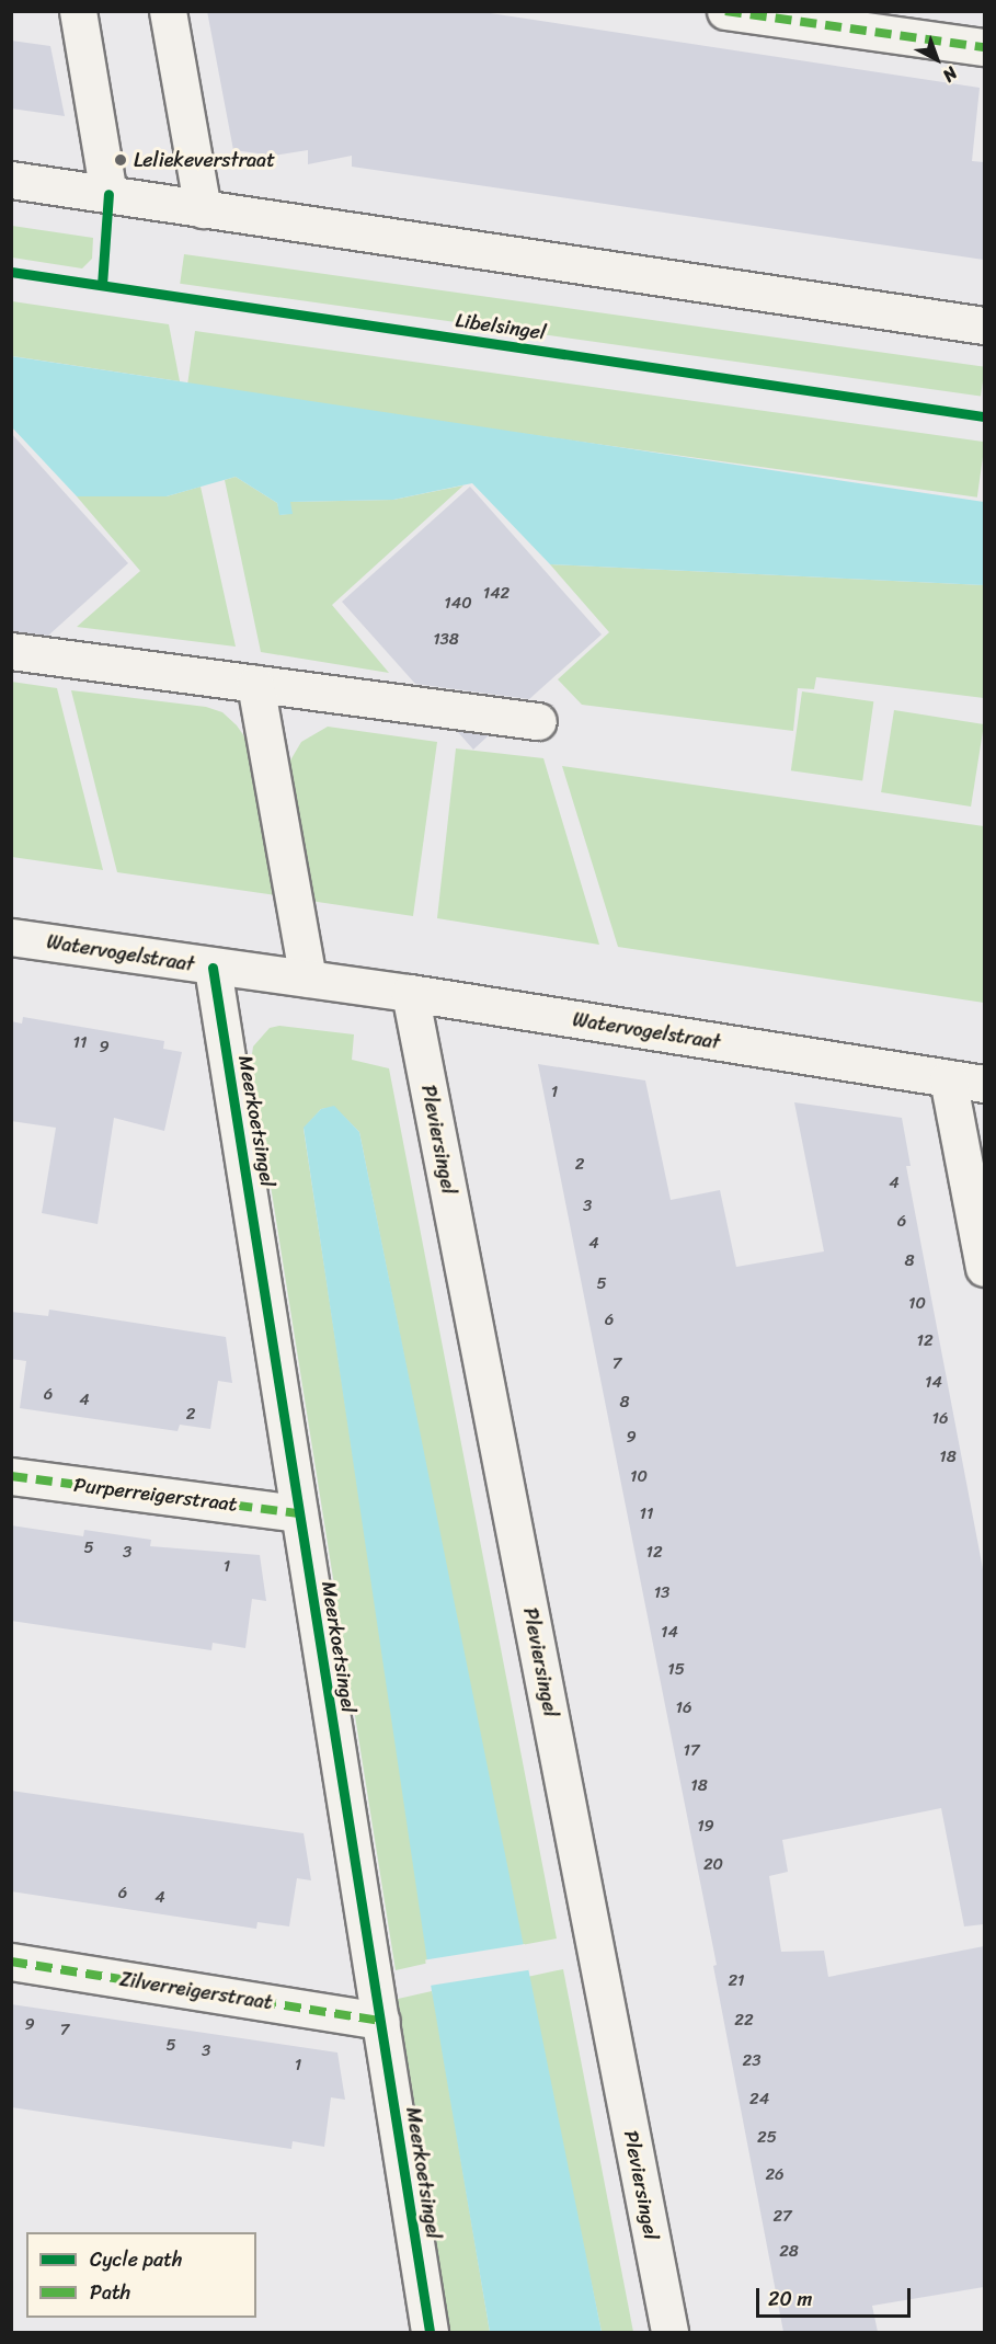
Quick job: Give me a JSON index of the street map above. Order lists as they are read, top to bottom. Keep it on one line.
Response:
{"streets":{"street":["Watervogelstraat","Meerkoetsingel","Pleviersingel","Purperreigerstraat","Zilverreigerstraat"],"cycle path":["Libelsingel"]},"crossings":[["Watervogelstraat","Meerkoetsingel"],["Watervogelstraat","Pleviersingel"],["Meerkoetsingel","Purperreigerstraat"],["Meerkoetsingel","Zilverreigerstraat"]],"places":["Leliekeverstraat"],"house_numbers":["142","140","138","11","9","1","2","4","3","6","4","8","5","10","6","12","7","14","6","4","8","2","16","9","18","10","11","5","3","12","1","13","14","15","16","17","18","19","20","6","4","21","22","9","7","5","3","23","1","24","25","26","27","28"],"legend":["Cycle path","Path"],"scale_bar":"20 m","north":"bottom right"}
